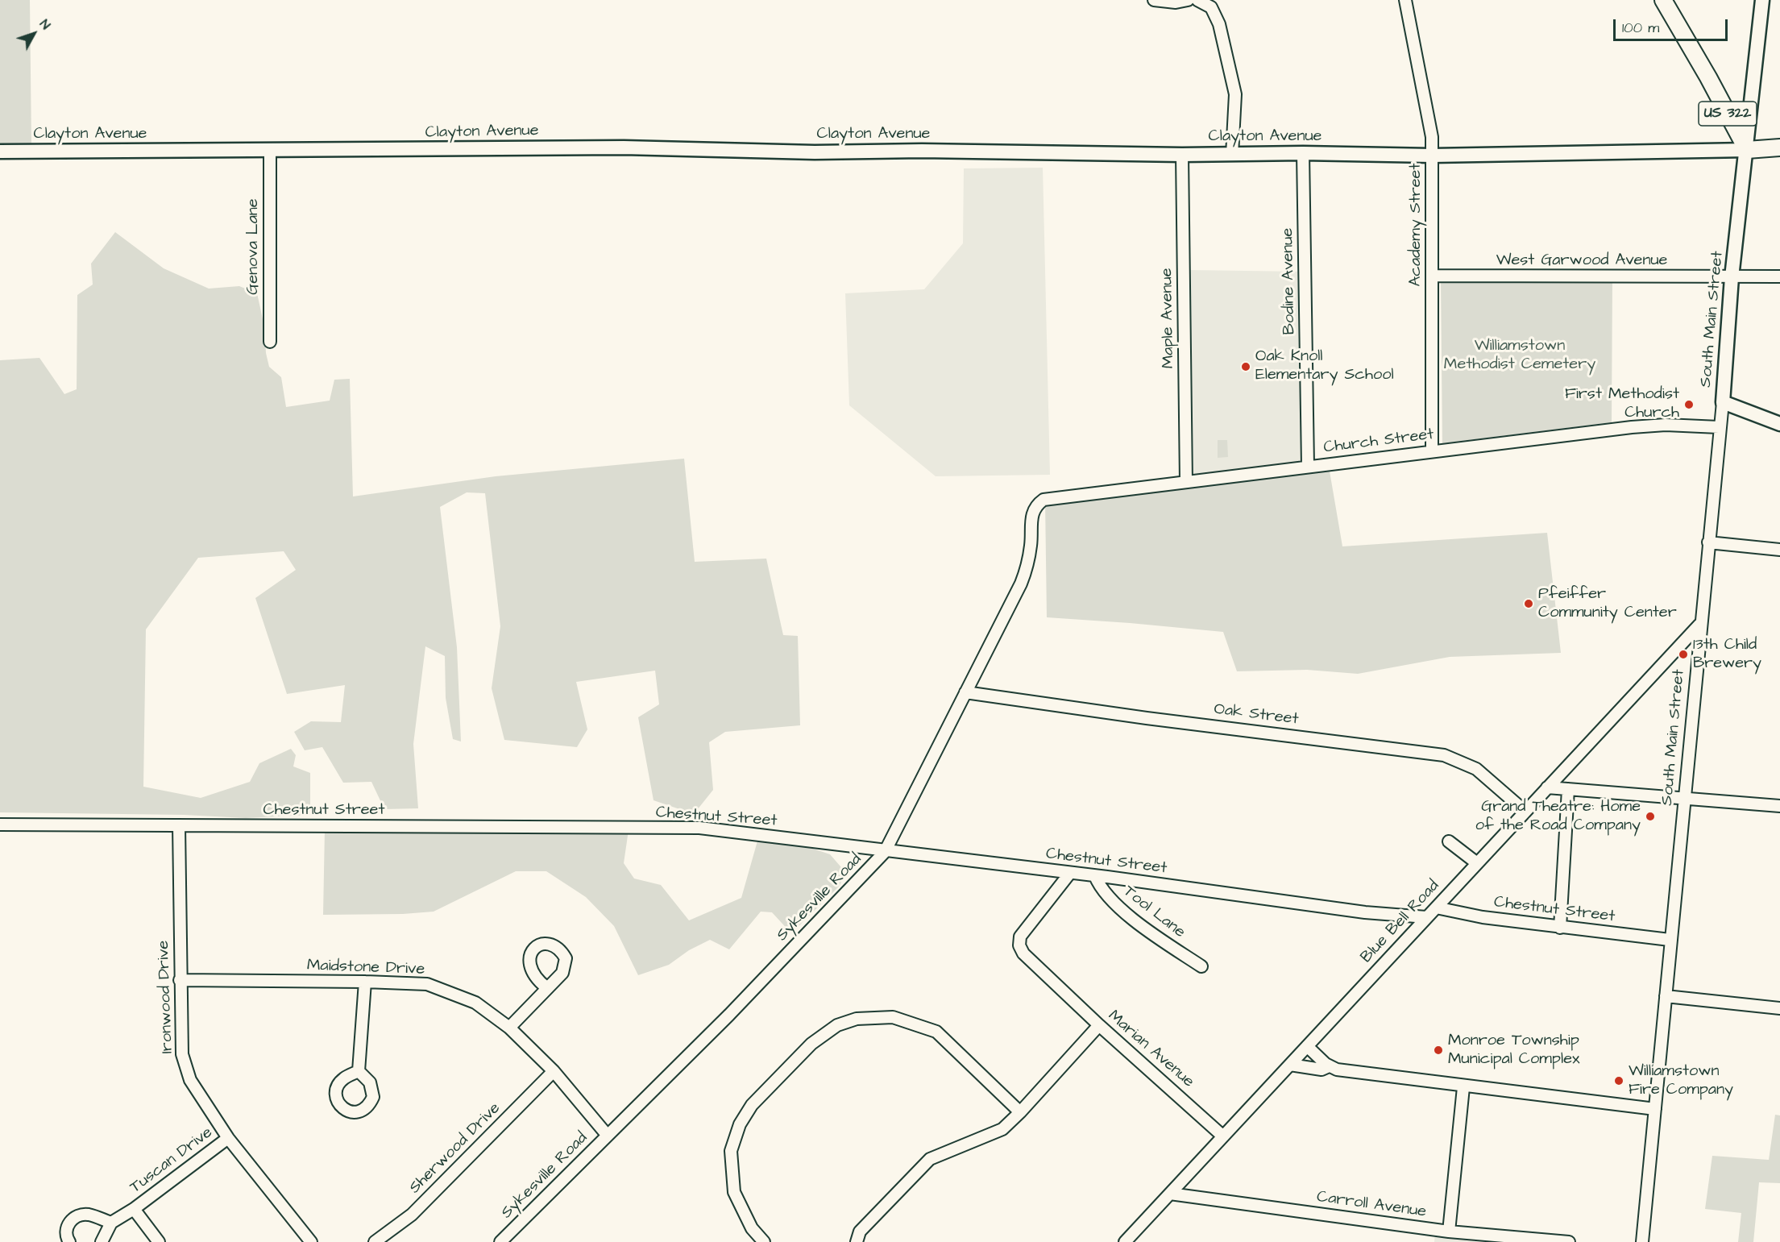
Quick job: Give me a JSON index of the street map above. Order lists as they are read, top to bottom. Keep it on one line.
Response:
{"streets":{"highway":["US 322"],"main road":["Clayton Avenue","South Main Street"],"street":["Academy Street","Genova Lane","West Garwood Avenue","Bodine Avenue","Maple Avenue","Church Street","Oak Street","Chestnut Street","Sykesville Road","Tool Lane","Blue Bell Road","Maidstone Drive","Ironwood Drive","Marian Avenue","Sherwood Drive","Tuscan Drive","Carroll Avenue"]},"crossings":[["US 322","Clayton Avenue"],["US 322","South Main Street"],["Clayton Avenue","Academy Street"],["Clayton Avenue","Genova Lane"],["Clayton Avenue","Bodine Avenue"],["Clayton Avenue","Maple Avenue"],["Clayton Avenue","South Main Street"],["Academy Street","West Garwood Avenue"],["Academy Street","Church Street"],["West Garwood Avenue","South Main Street"],["Bodine Avenue","Church Street"],["Maple Avenue","Church Street"],["South Main Street","Church Street"],["South Main Street","Chestnut Street"],["South Main Street","Blue Bell Road"],["Church Street","Sykesville Road"],["Oak Street","Sykesville Road"],["Oak Street","Blue Bell Road"],["Chestnut Street","Sykesville Road"],["Chestnut Street","Tool Lane"],["Chestnut Street","Blue Bell Road"],["Chestnut Street","Ironwood Drive"],["Chestnut Street","Marian Avenue"],["Sykesville Road","Maidstone Drive"],["Blue Bell Road","Marian Avenue"],["Blue Bell Road","Carroll Avenue"],["Maidstone Drive","Ironwood Drive"],["Maidstone Drive","Sherwood Drive"],["Ironwood Drive","Tuscan Drive"]],"parks":["Williamstown Methodist Cemetery"],"places":["Oak Knoll Elementary School","First Methodist Church","Pfeiffer Community Center","13th Child Brewery","Grand Theatre: Home of the Road Company","Monroe Township Municipal Complex","Williamstown Fire Company"],"scale_bar":"100 m","north":"top right"}
